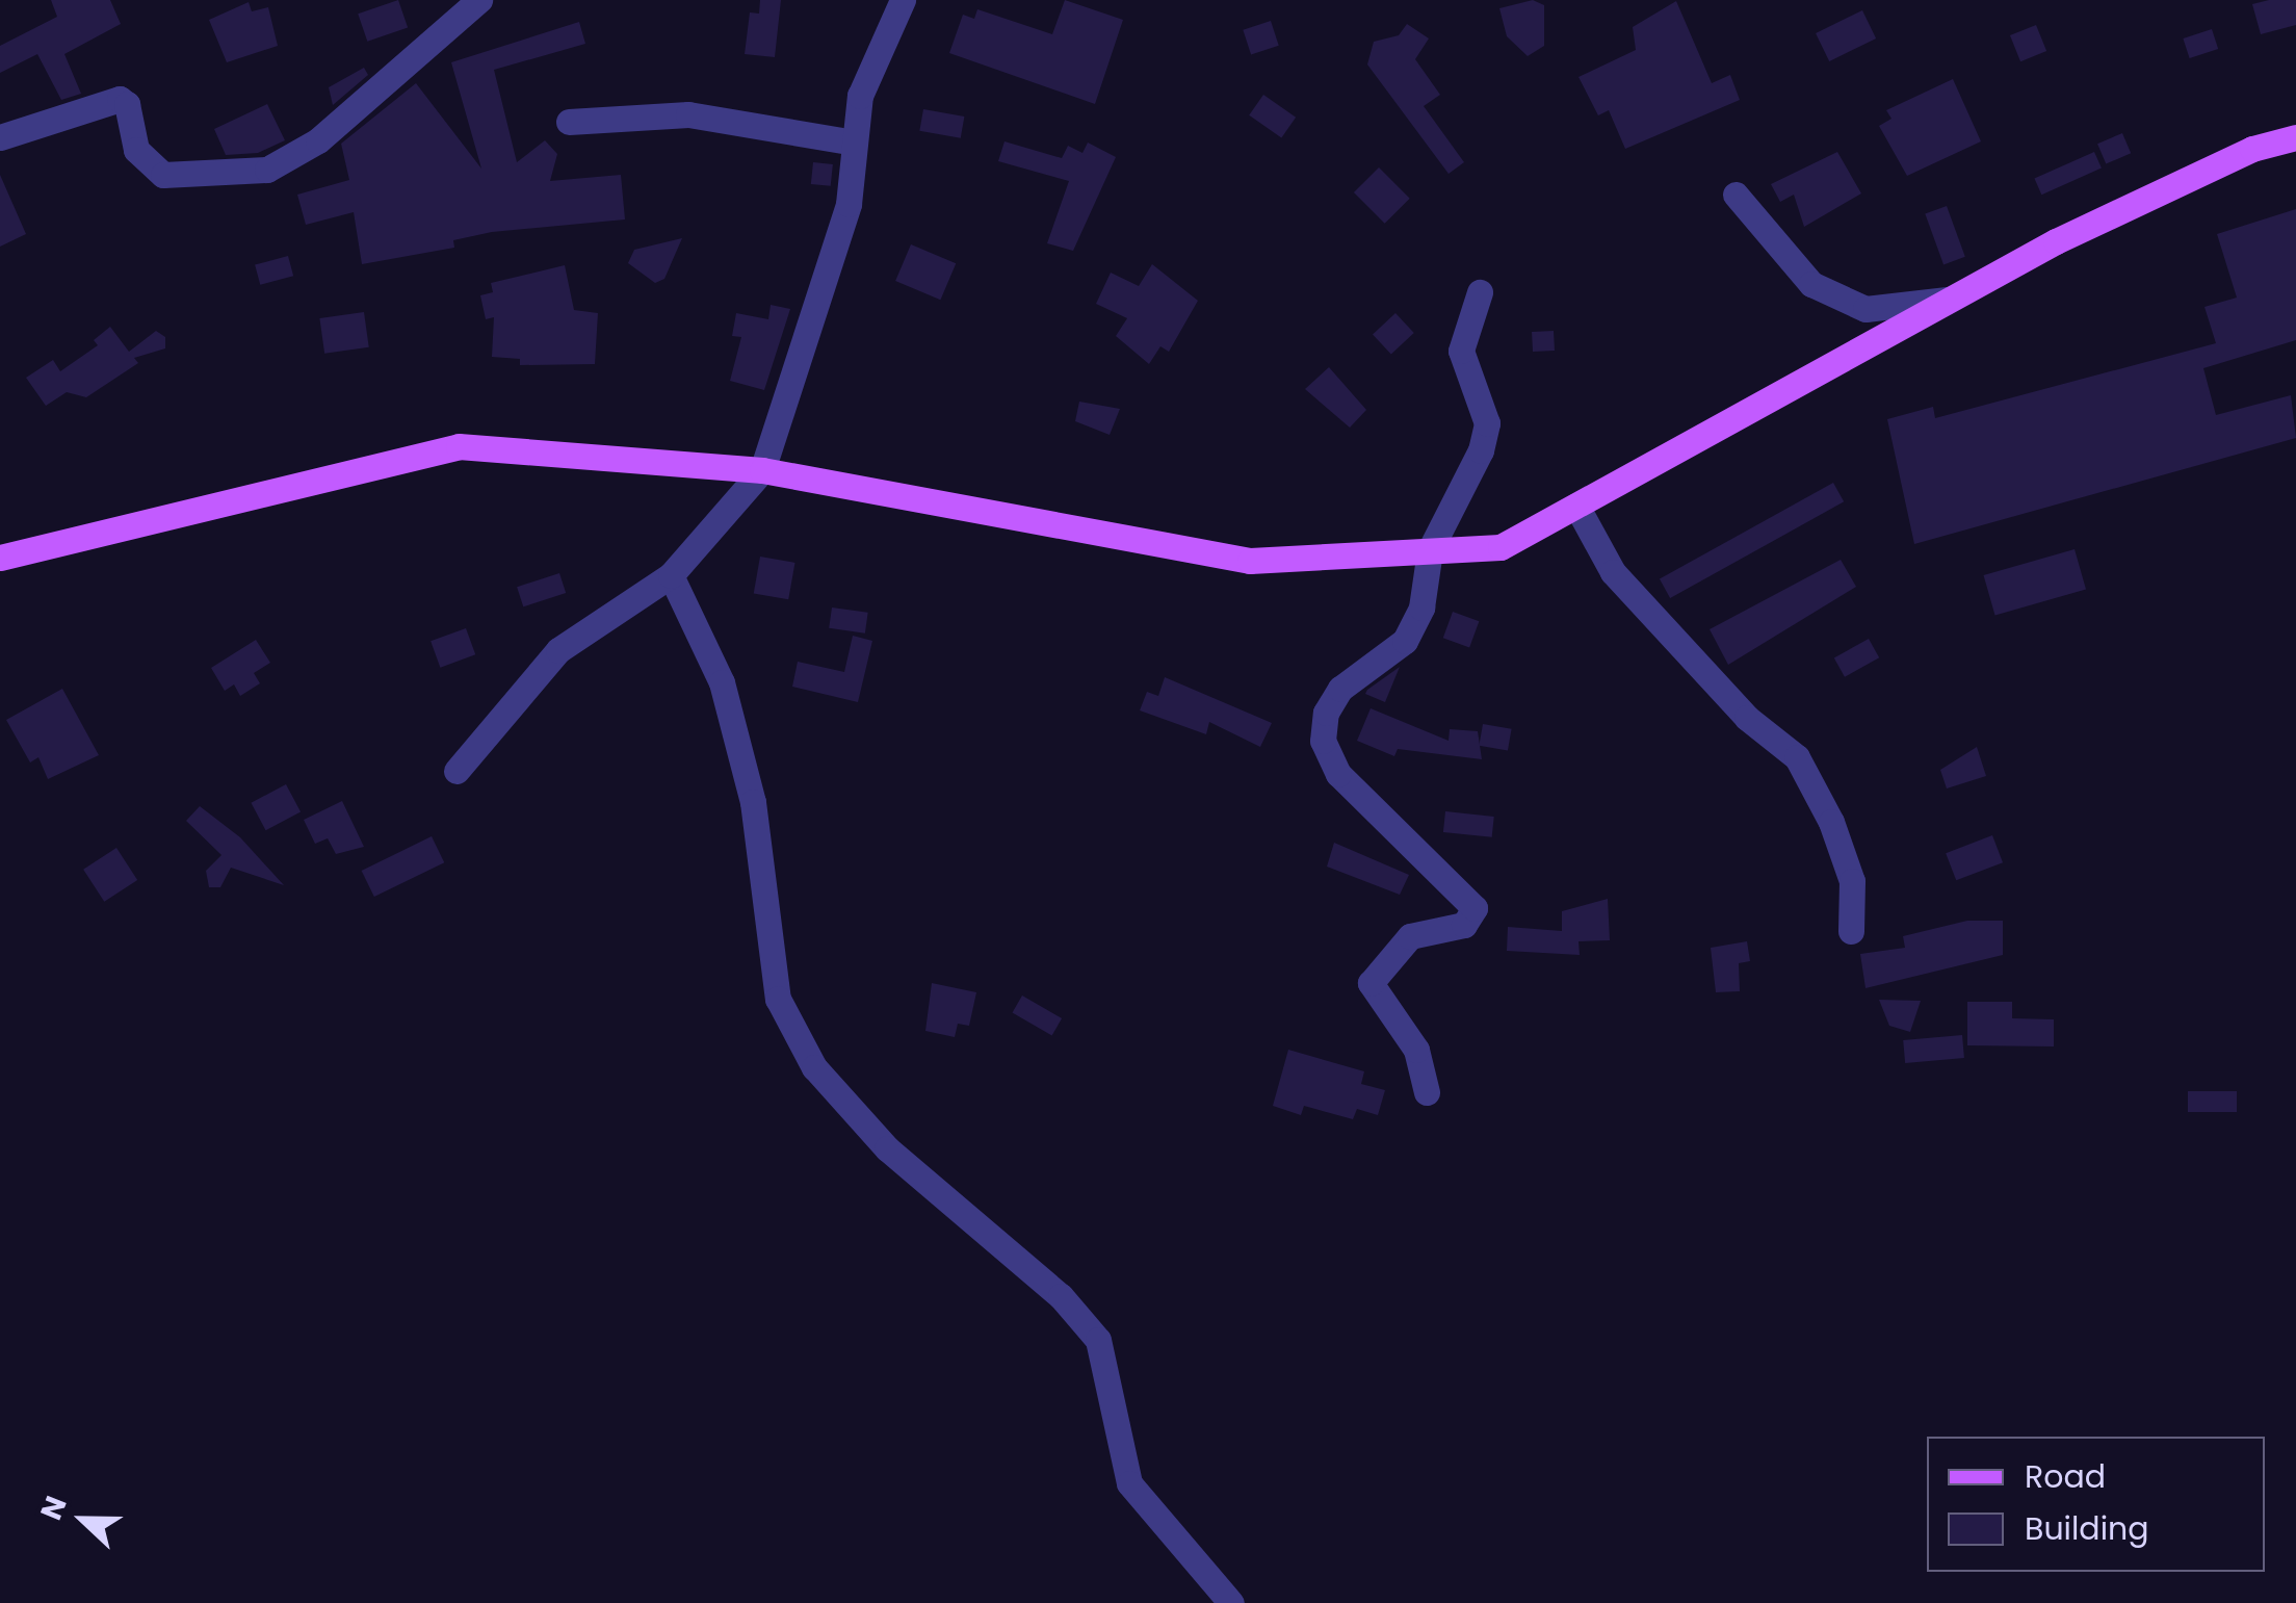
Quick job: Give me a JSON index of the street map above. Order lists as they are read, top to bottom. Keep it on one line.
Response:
{"legend":["Road","Building"],"north":"left"}
